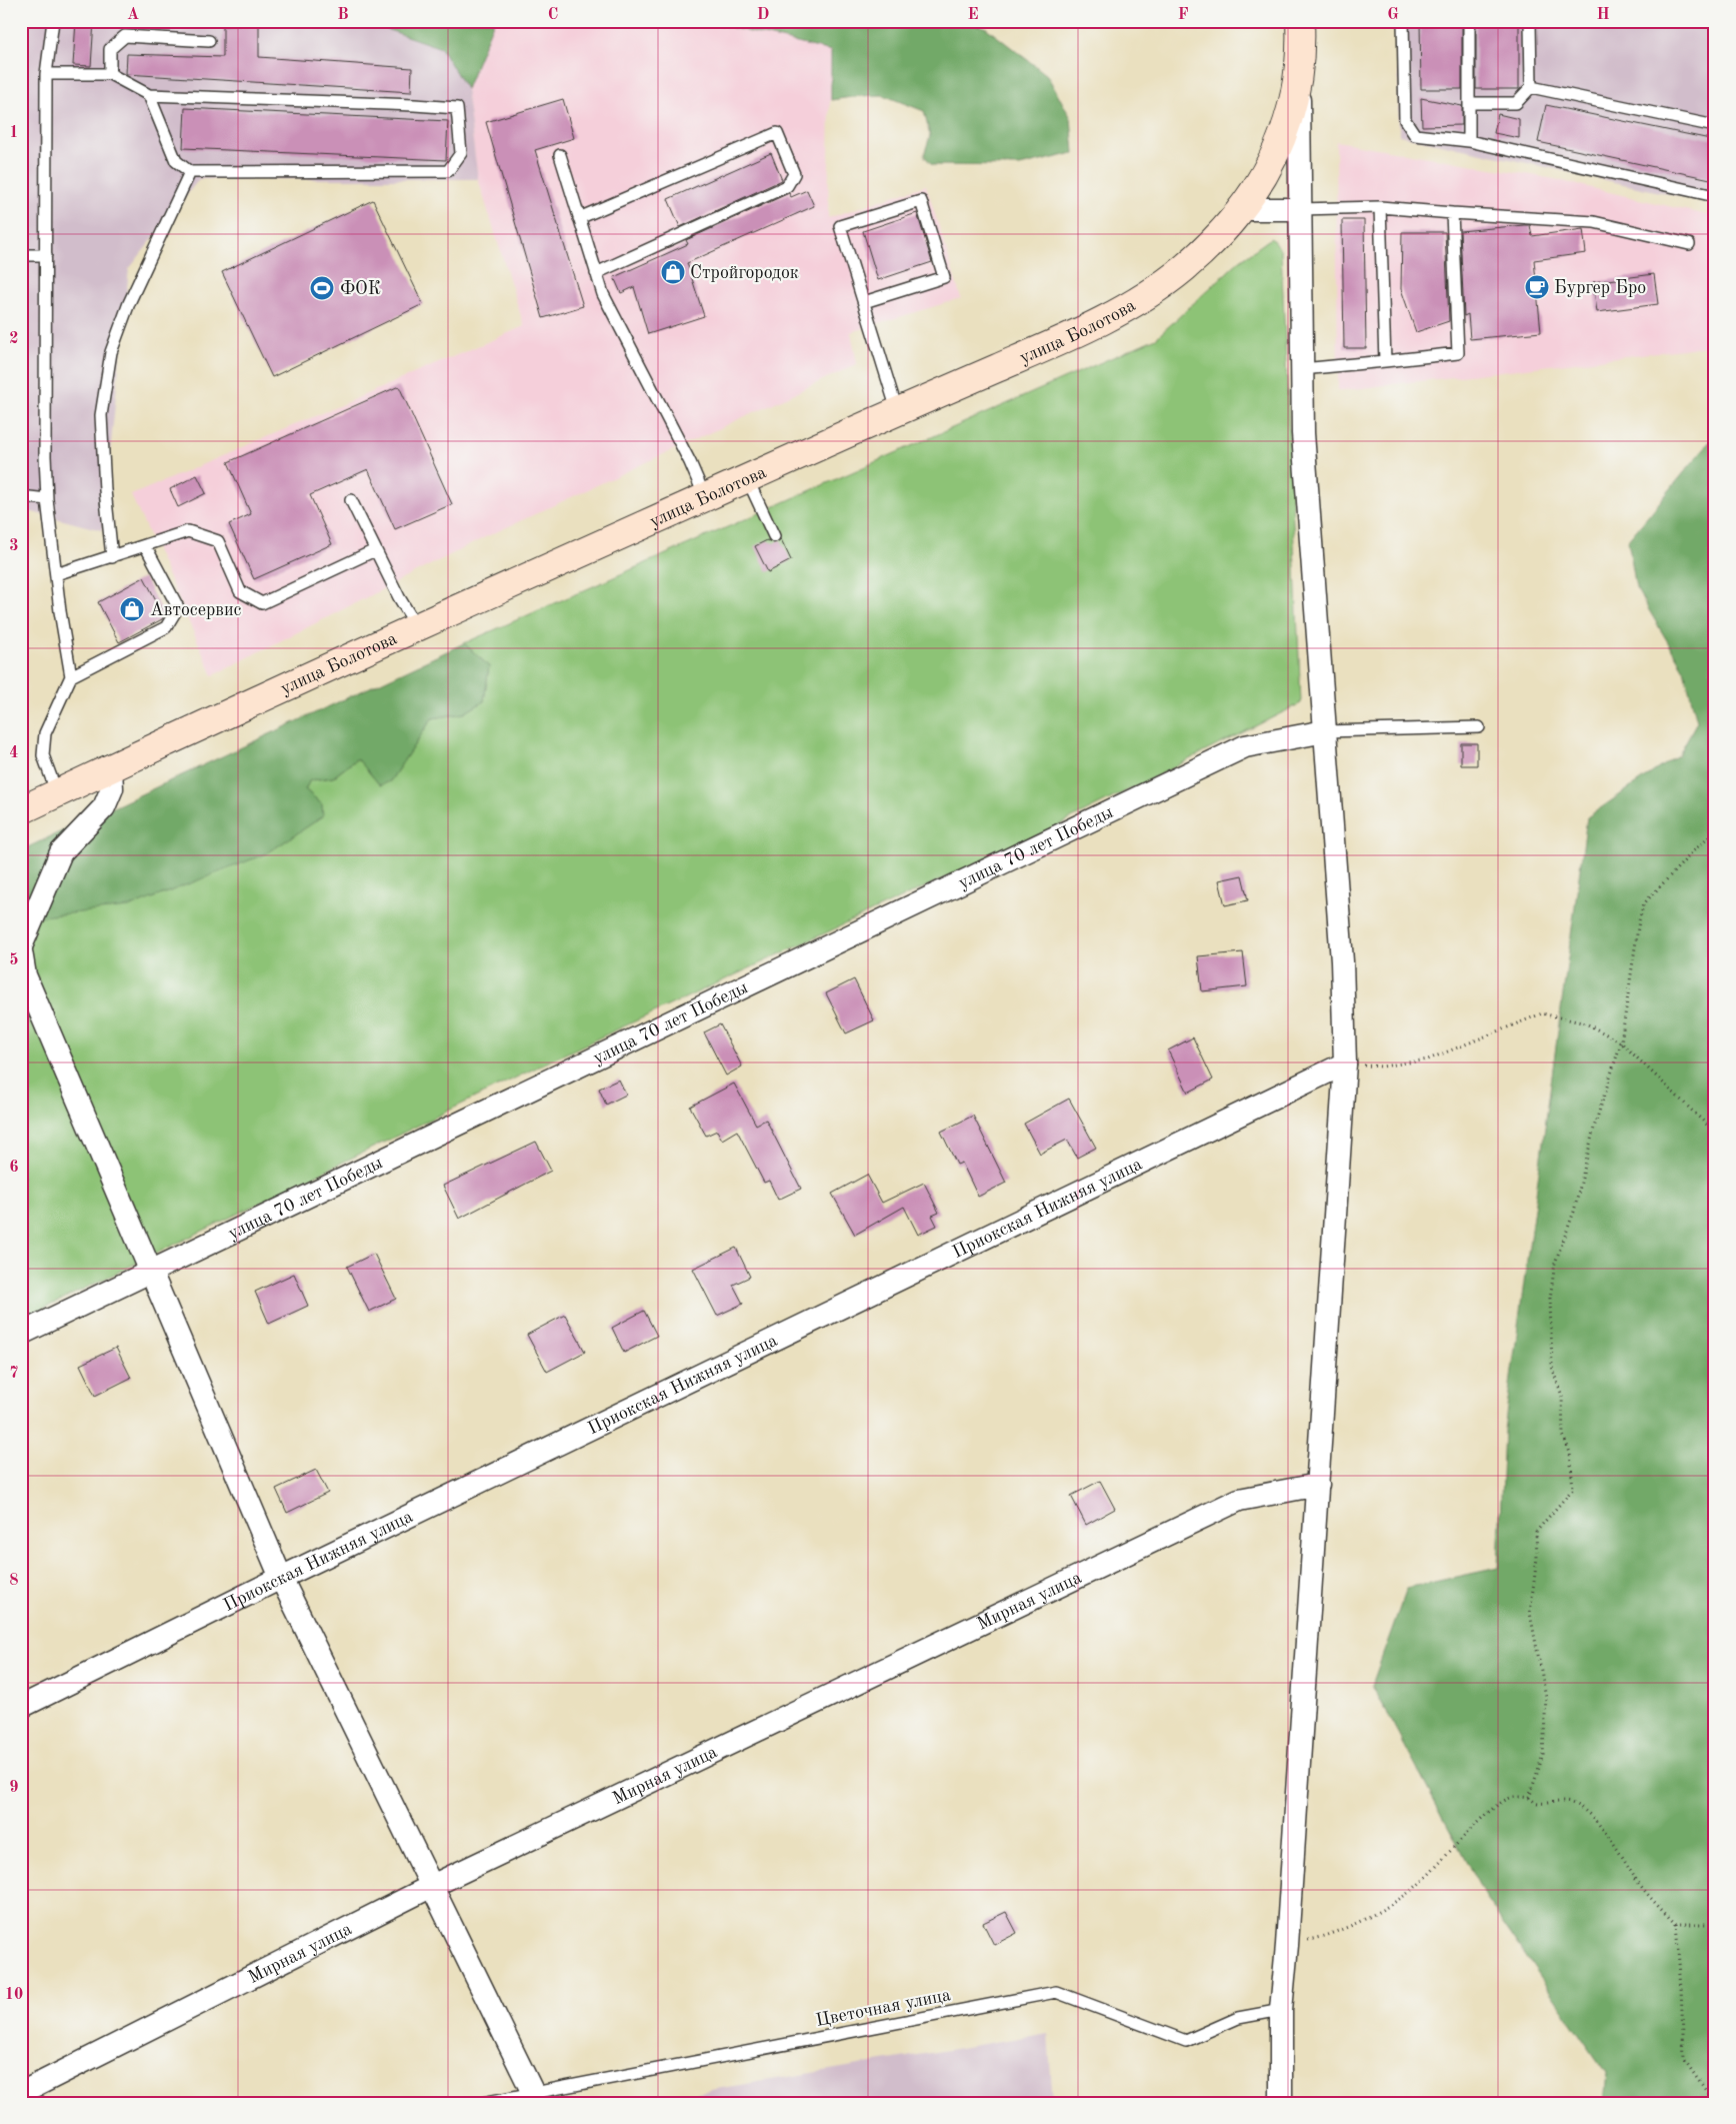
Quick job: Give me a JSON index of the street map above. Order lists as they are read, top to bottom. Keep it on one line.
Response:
{"streets":{"main road":["улица Болотова"],"street":["улица 70 лет Победы","Приокская Нижняя улица","Мирная улица"],"lane":["Цветочная улица"]},"places":{"shop":["Стройгородок","Автосервис"],"cafe":["Бургер Бро"],"sports":["ФОК"]},"grid":{"columns":["A","B","C","D","E","F","G","H"],"rows":["1","2","3","4","5","6","7","8","9","10"]}}
